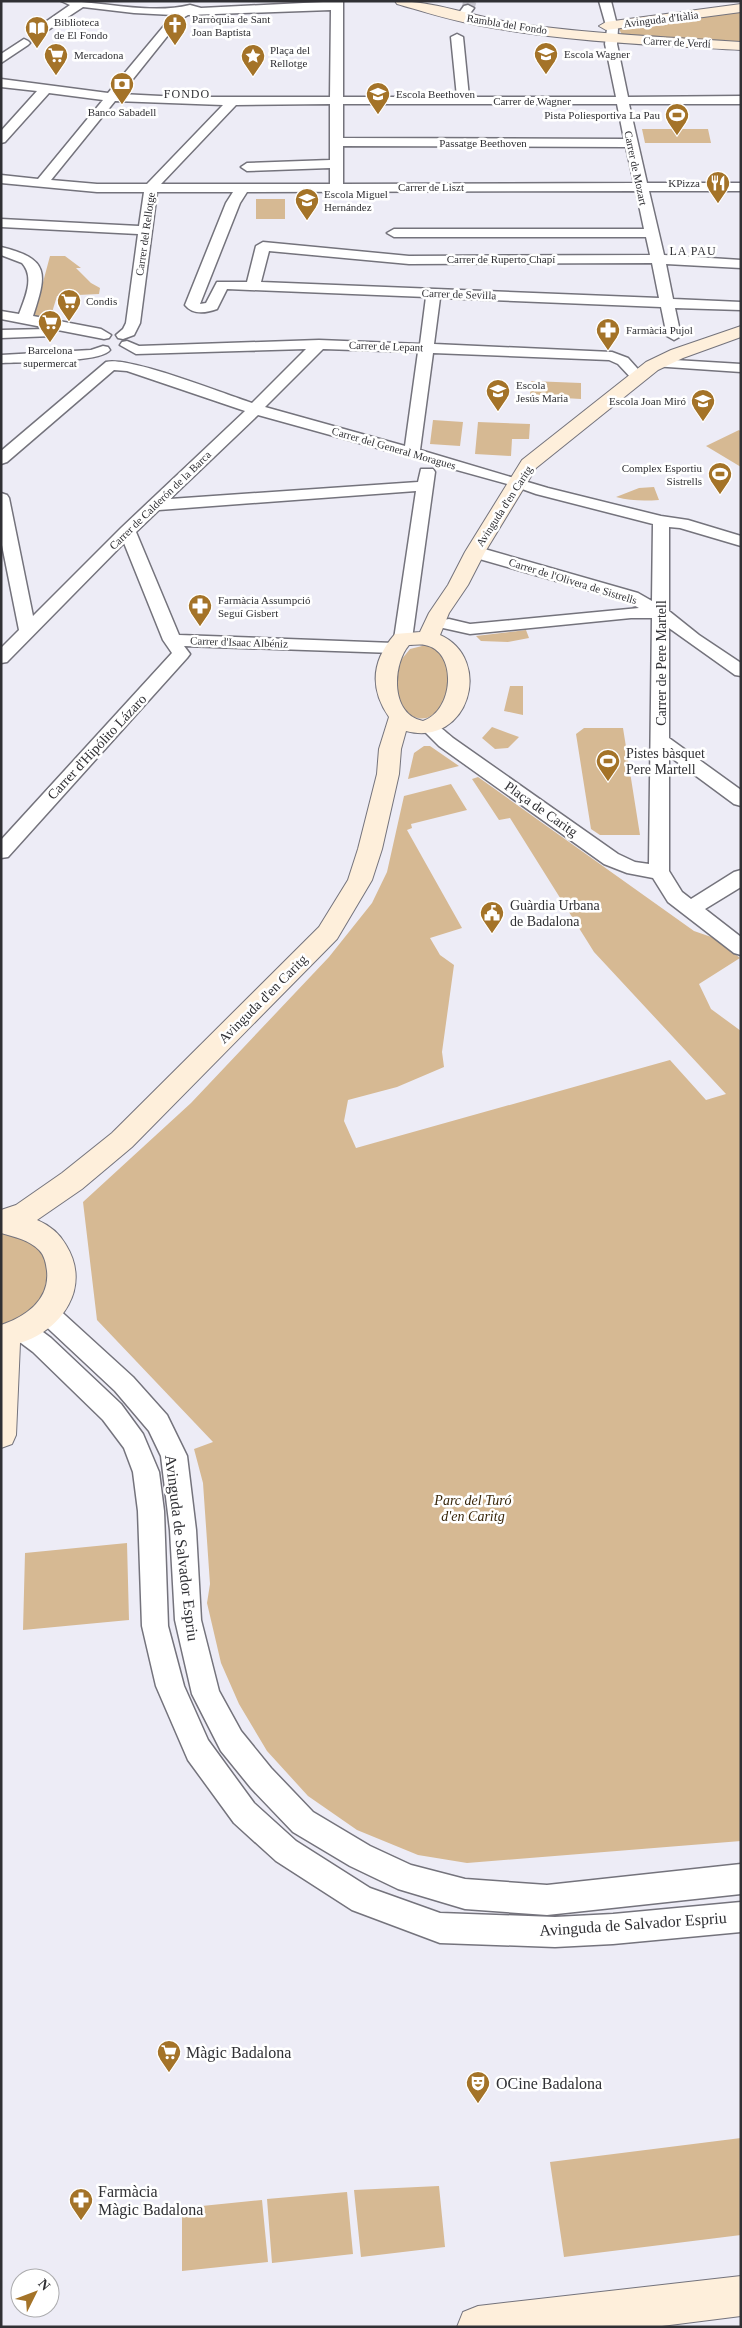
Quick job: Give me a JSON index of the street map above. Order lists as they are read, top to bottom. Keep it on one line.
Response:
{"streets":{"street":["Avinguda d'Itàlia","Rambla del Fondo","Carrer de Verdi","Carrer de Wagner","Passatge Beethoven","Carrer de Mozart","Carrer de Liszt","Carrer del Rellotge","Carrer de Ruperto Chapí","Carrer de Sevilla","Carrer de Lepant","Carrer del General Moragues","Carrer de Calderón de la Barca","Avinguda d'en Caritg","Carrer de l'Olivera de Sistrells","Carrer d'Isaac Albéniz","Carrer de Pere Martell","Carrer d'Hipólito Lázaro","Plaça de Caritg","Avinguda de Salvador Espriu"]},"crossings":[["Avinguda d'Itàlia","Rambla del Fondo"],["Avinguda d'Itàlia","Carrer de Verdi"],["Avinguda d'Itàlia","Carrer de Mozart"],["Rambla del Fondo","Carrer de Verdi"],["Rambla del Fondo","Carrer de Mozart"],["Carrer de Verdi","Carrer de Mozart"],["Carrer de Wagner","Carrer de Mozart"],["Carrer de Wagner","Carrer del Rellotge"],["Passatge Beethoven","Carrer de Mozart"],["Carrer de Mozart","Carrer de Liszt"],["Carrer de Mozart","Carrer de Ruperto Chapí"],["Carrer de Mozart","Carrer de Sevilla"],["Carrer de Liszt","Carrer del Rellotge"],["Carrer de Liszt","Carrer de Sevilla"],["Carrer del Rellotge","Carrer de Lepant"],["Carrer del Rellotge","Carrer del General Moragues"],["Carrer de Ruperto Chapí","Carrer de Sevilla"],["Carrer de Lepant","Carrer del General Moragues"],["Carrer de Lepant","Carrer de Calderón de la Barca"],["Carrer de Lepant","Avinguda d'en Caritg"],["Carrer del General Moragues","Carrer de Calderón de la Barca"],["Carrer del General Moragues","Avinguda d'en Caritg"],["Carrer del General Moragues","Carrer de Pere Martell"],["Carrer de Calderón de la Barca","Carrer d'Isaac Albéniz"],["Avinguda d'en Caritg","Carrer de l'Olivera de Sistrells"],["Avinguda d'en Caritg","Carrer d'Isaac Albéniz"],["Avinguda d'en Caritg","Plaça de Caritg"],["Carrer de l'Olivera de Sistrells","Carrer de Pere Martell"],["Carrer d'Isaac Albéniz","Carrer d'Hipólito Lázaro"],["Carrer d'Isaac Albéniz","Plaça de Caritg"],["Carrer de Pere Martell","Plaça de Caritg"]],"districts":["FONDO","LA PAU"],"parks":["Parc del Turó d'en Caritg"],"places":{"church":["Parròquia de Sant Joan Baptista"],"library":["Biblioteca de El Fondo"],"school or university":["Escola Wagner","Escola Beethoven","Escola Miguel Hernández","Escola Jesús Maria","Escola Joan Miró"],"supermarket":["Mercadona","Condis","Barcelona supermercat","Màgic Badalona"],"place":["Plaça del Rellotge"],"bank":["Banco Sabadell"],"sports":["Pista Poliesportiva La Pau","Complex Esportiu Sistrells","Pistes bàsquet Pere Martell"],"restaurant":["KPizza"],"pharmacy":["Farmàcia Pujol","Farmàcia Assumpció Seguí Gisbert","Farmàcia Màgic Badalona"],"public building":["Guàrdia Urbana de Badalona"],"theatre":["OCine Badalona"]},"north":"top right"}
